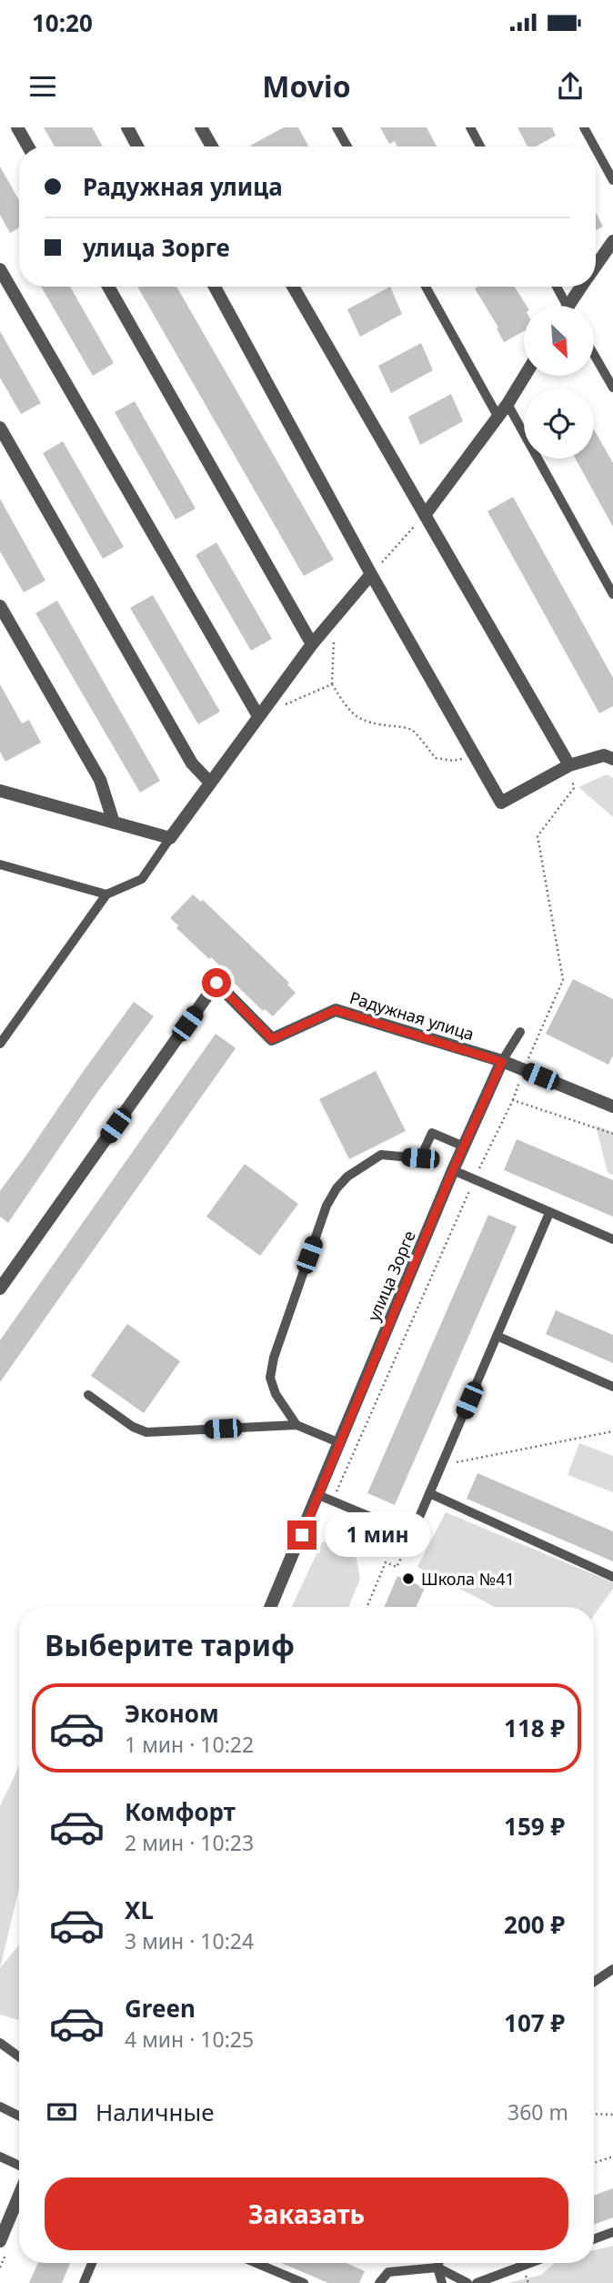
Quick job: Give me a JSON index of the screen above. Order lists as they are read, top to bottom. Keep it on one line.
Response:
{"streets":{"street":["Радужная улица","улица Зорге"]},"crossings":[["Радужная улица","улица Зорге"]],"places":["Школа №41"],"north":"bottom right","page":{"status":"10:20","header":"Movio","banner":["Радужная улица","улица Зорге"],"bubble":"1 мин","heading":"Выберите тариф","list":[{"name":"Эконом","note":"1 мин · 10:22","value":"118 ₽"},{"name":"Комфорт","note":"2 мин · 10:23","value":"159 ₽"},{"name":"XL","note":"3 мин · 10:24","value":"200 ₽"},{"name":"Green","note":"4 мин · 10:25","value":"107 ₽"}],"pay":["Наличные","360 m"],"buttons":"Заказать"}}
